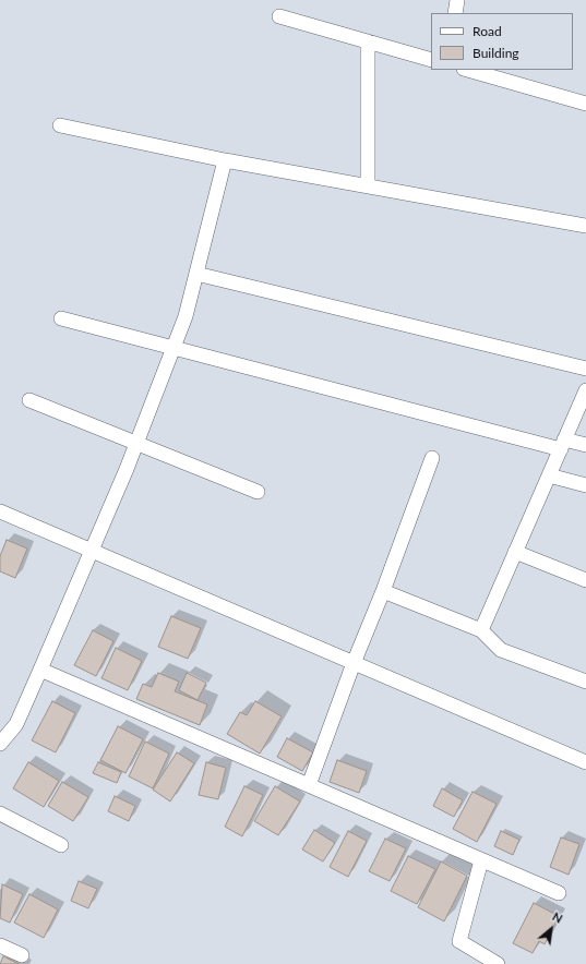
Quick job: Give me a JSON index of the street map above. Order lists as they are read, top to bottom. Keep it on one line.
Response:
{"legend":["Road","Building"],"north":"top right"}
